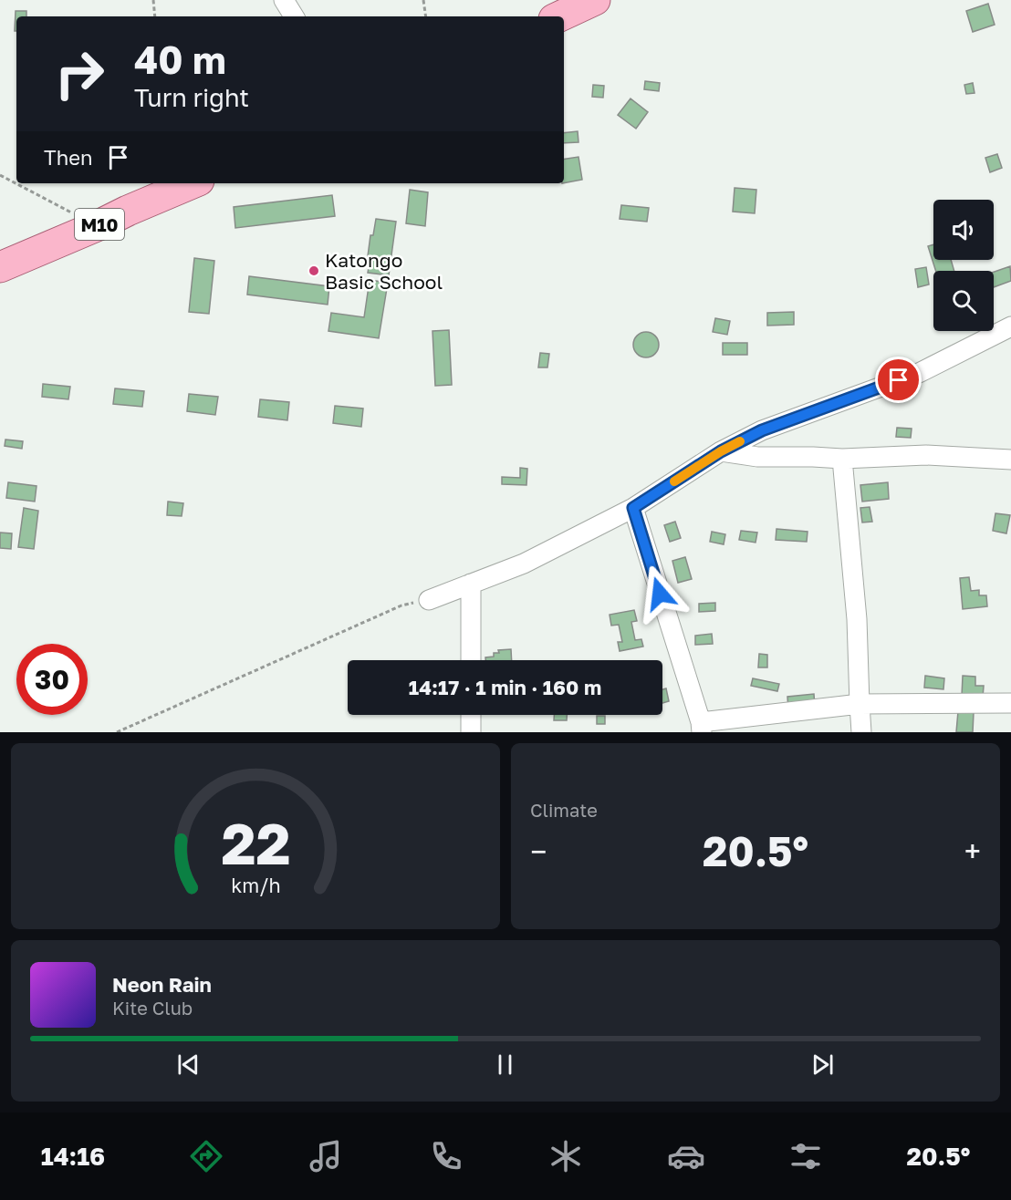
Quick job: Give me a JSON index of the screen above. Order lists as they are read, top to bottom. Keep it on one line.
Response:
{"streets":{"main road":["M10"]},"places":["Katongo Basic School"],"page":{"turn":["40 m","Turn right"],"then":"Then","limit":"30","trip":"14:17 · 1 min · 160 m","tile":"Climate","heat":["−","20.5°","+"],"song":["Neon Rain","Kite Club"],"tabs":["14:16","20.5°"],"gauge":["22","km/h"]}}
